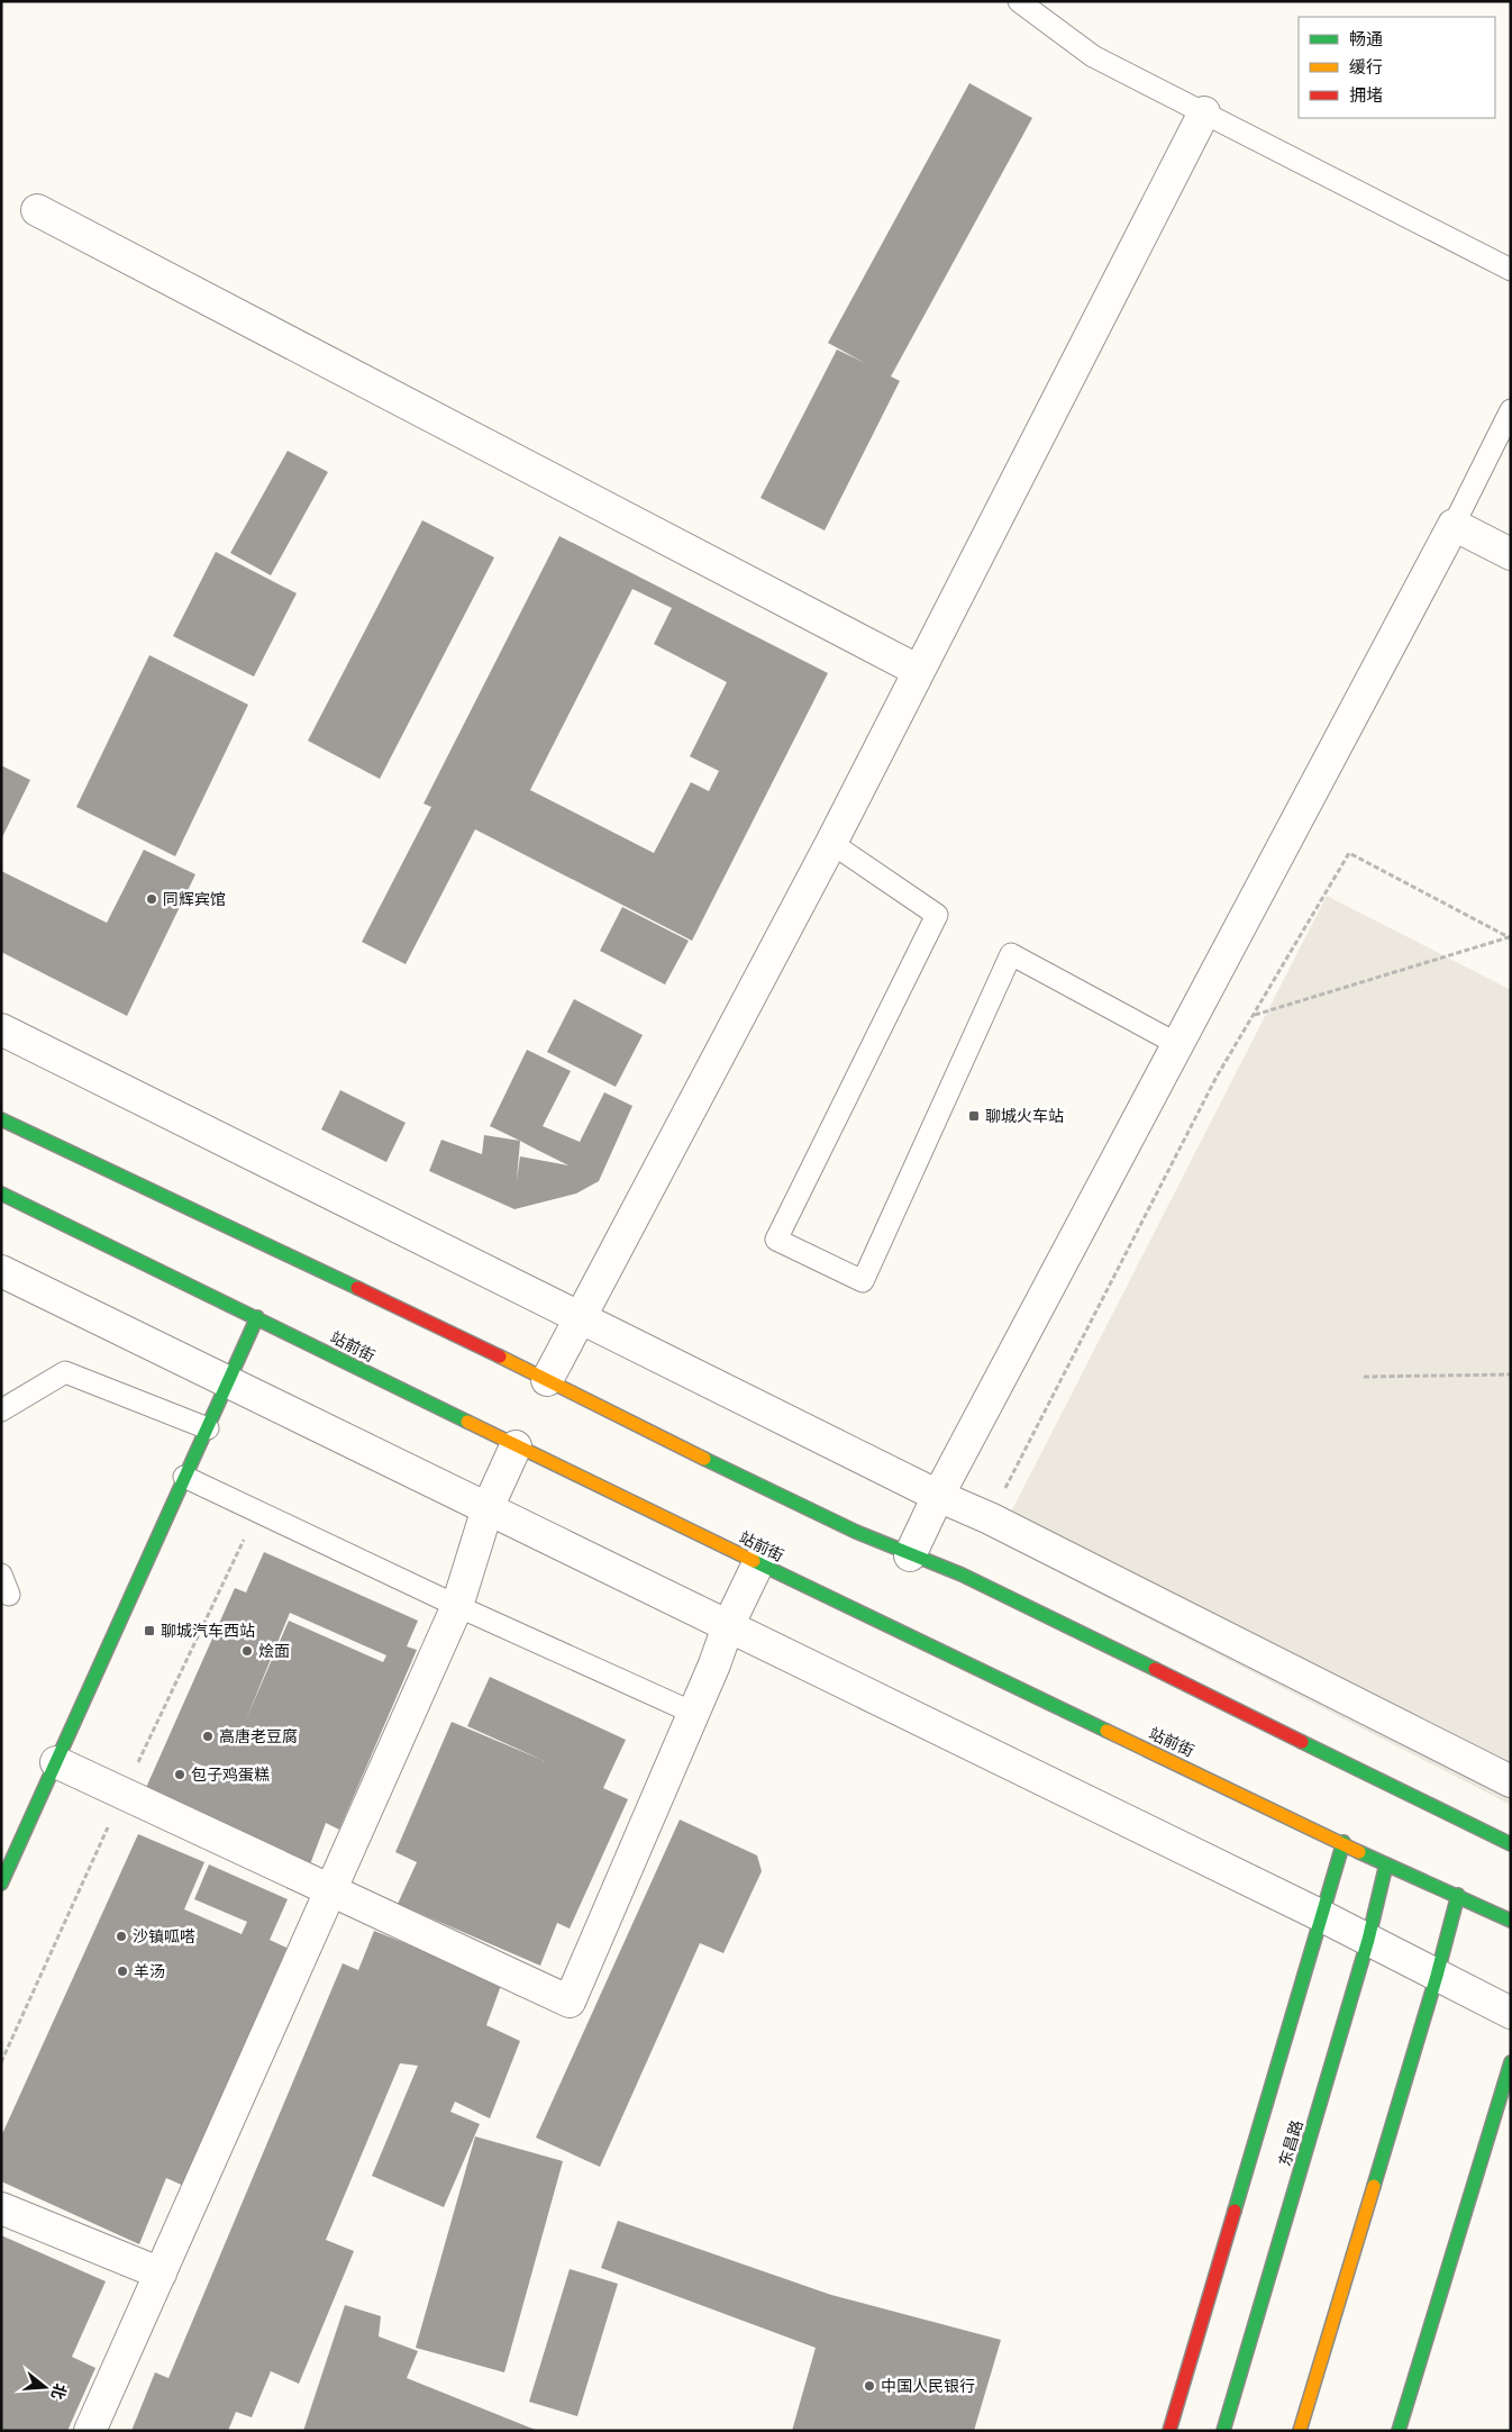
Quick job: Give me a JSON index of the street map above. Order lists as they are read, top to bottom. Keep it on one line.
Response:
{"streets":{"main road":["站前街","东昌路"]},"crossings":[["站前街","东昌路"]],"places":{"other":["同辉宾馆","烩面","高唐老豆腐","包子鸡蛋糕","沙镇呱嗒","羊汤","中国人民银行"],"transit":["聊城火车站","聊城汽车西站"]},"legend":["畅通","缓行","拥堵"],"north":"right"}
